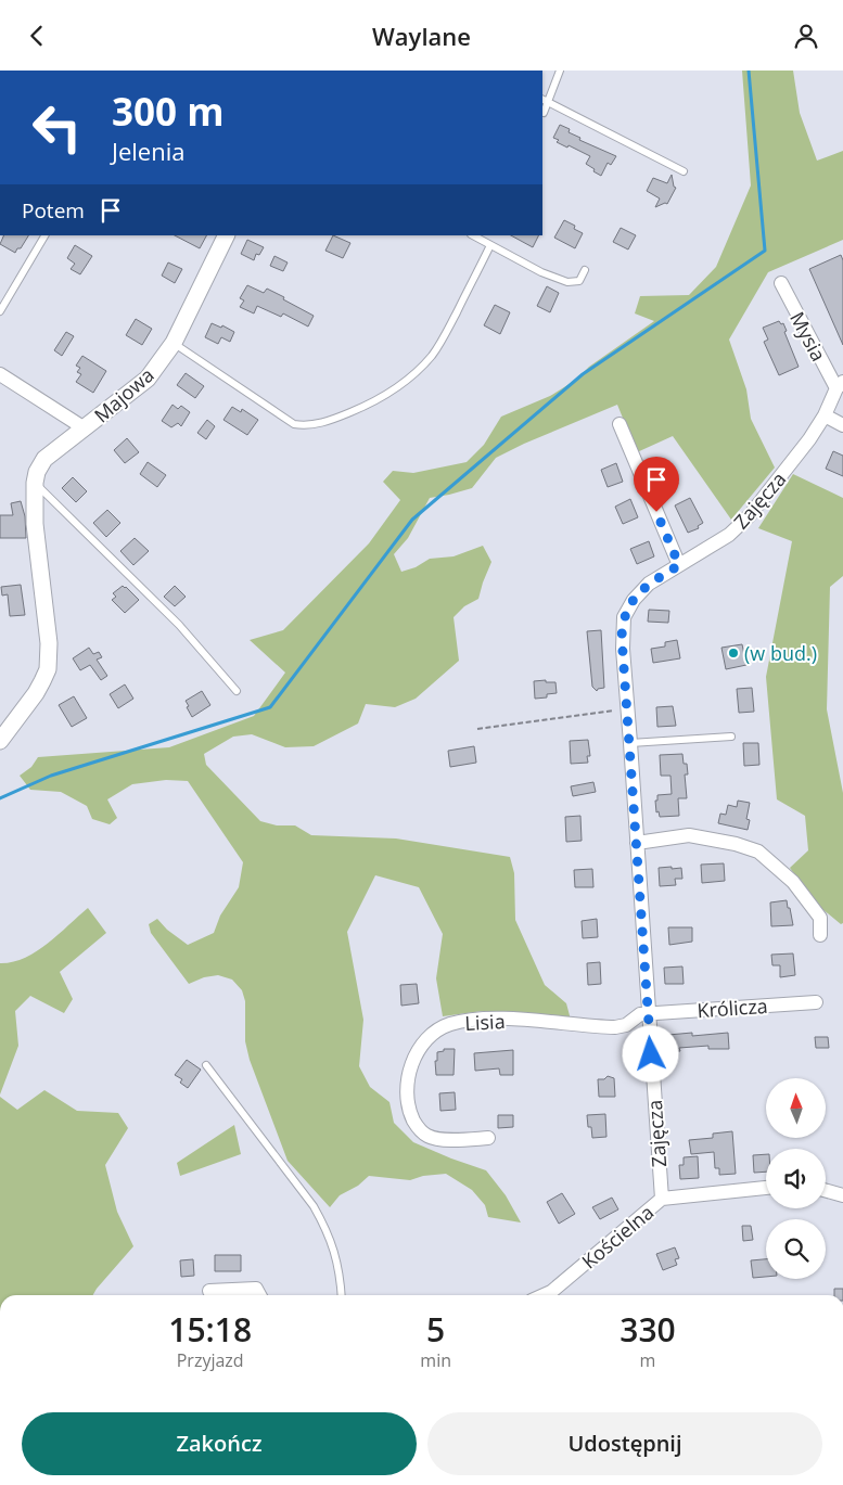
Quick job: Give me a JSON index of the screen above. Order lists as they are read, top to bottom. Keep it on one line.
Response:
{"streets":{"street":["Mysia","Majowa","Zajęcza","Królicza","Lisia","Kościelna"]},"crossings":[["Mysia","Zajęcza"],["Zajęcza","Królicza"],["Zajęcza","Lisia"],["Zajęcza","Kościelna"],["Królicza","Lisia"]],"places":["(w bud.)"],"north":"top","page":{"header":"Waylane","turn":["300 m","Jelenia"],"then":"Potem","eta":["15:18","Przyjazd","5","min","330","m"],"buttons":["Zakończ","Udostępnij"]}}
